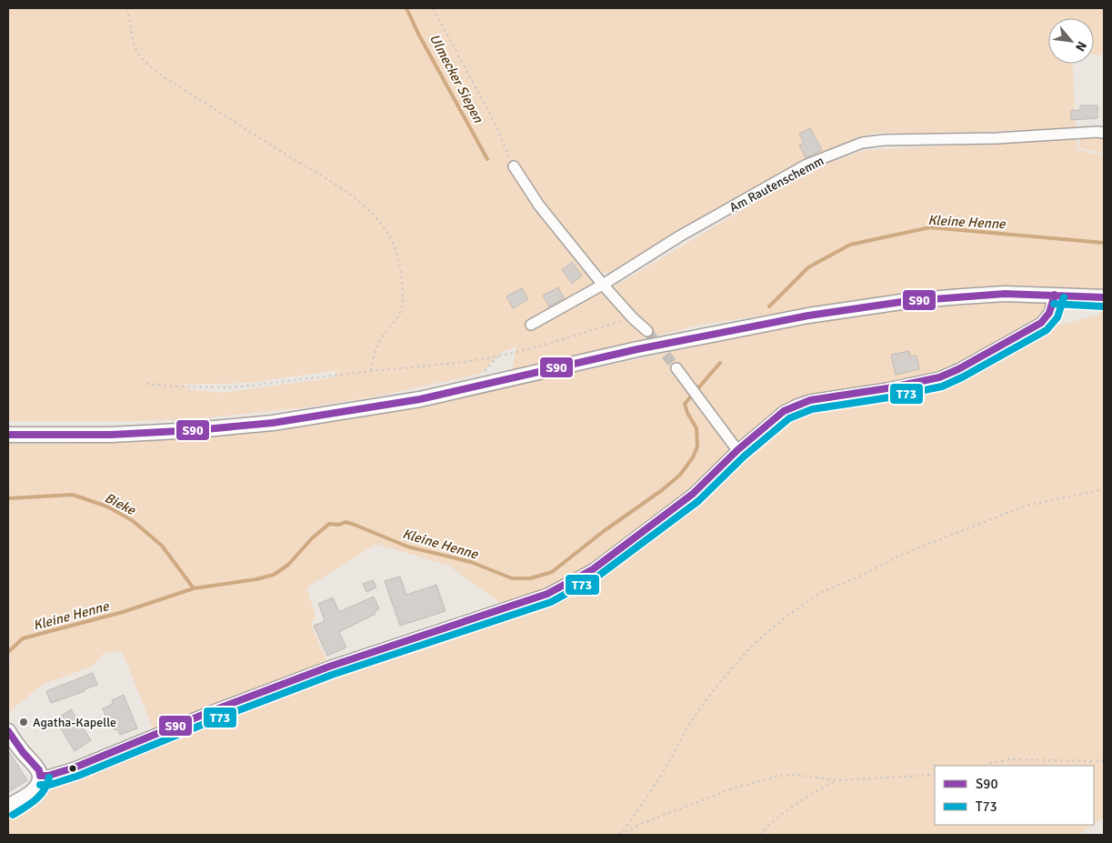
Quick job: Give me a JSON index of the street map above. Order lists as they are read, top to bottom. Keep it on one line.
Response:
{"streets":{"street":["Am Rautenschemm"]},"water":["Ulmecker Siepen","Kleine Henne","Bieke"],"places":["Agatha-Kapelle"],"lines":["transit line S90","transit line T73"],"legend":["S90","T73"],"north":"bottom right"}
